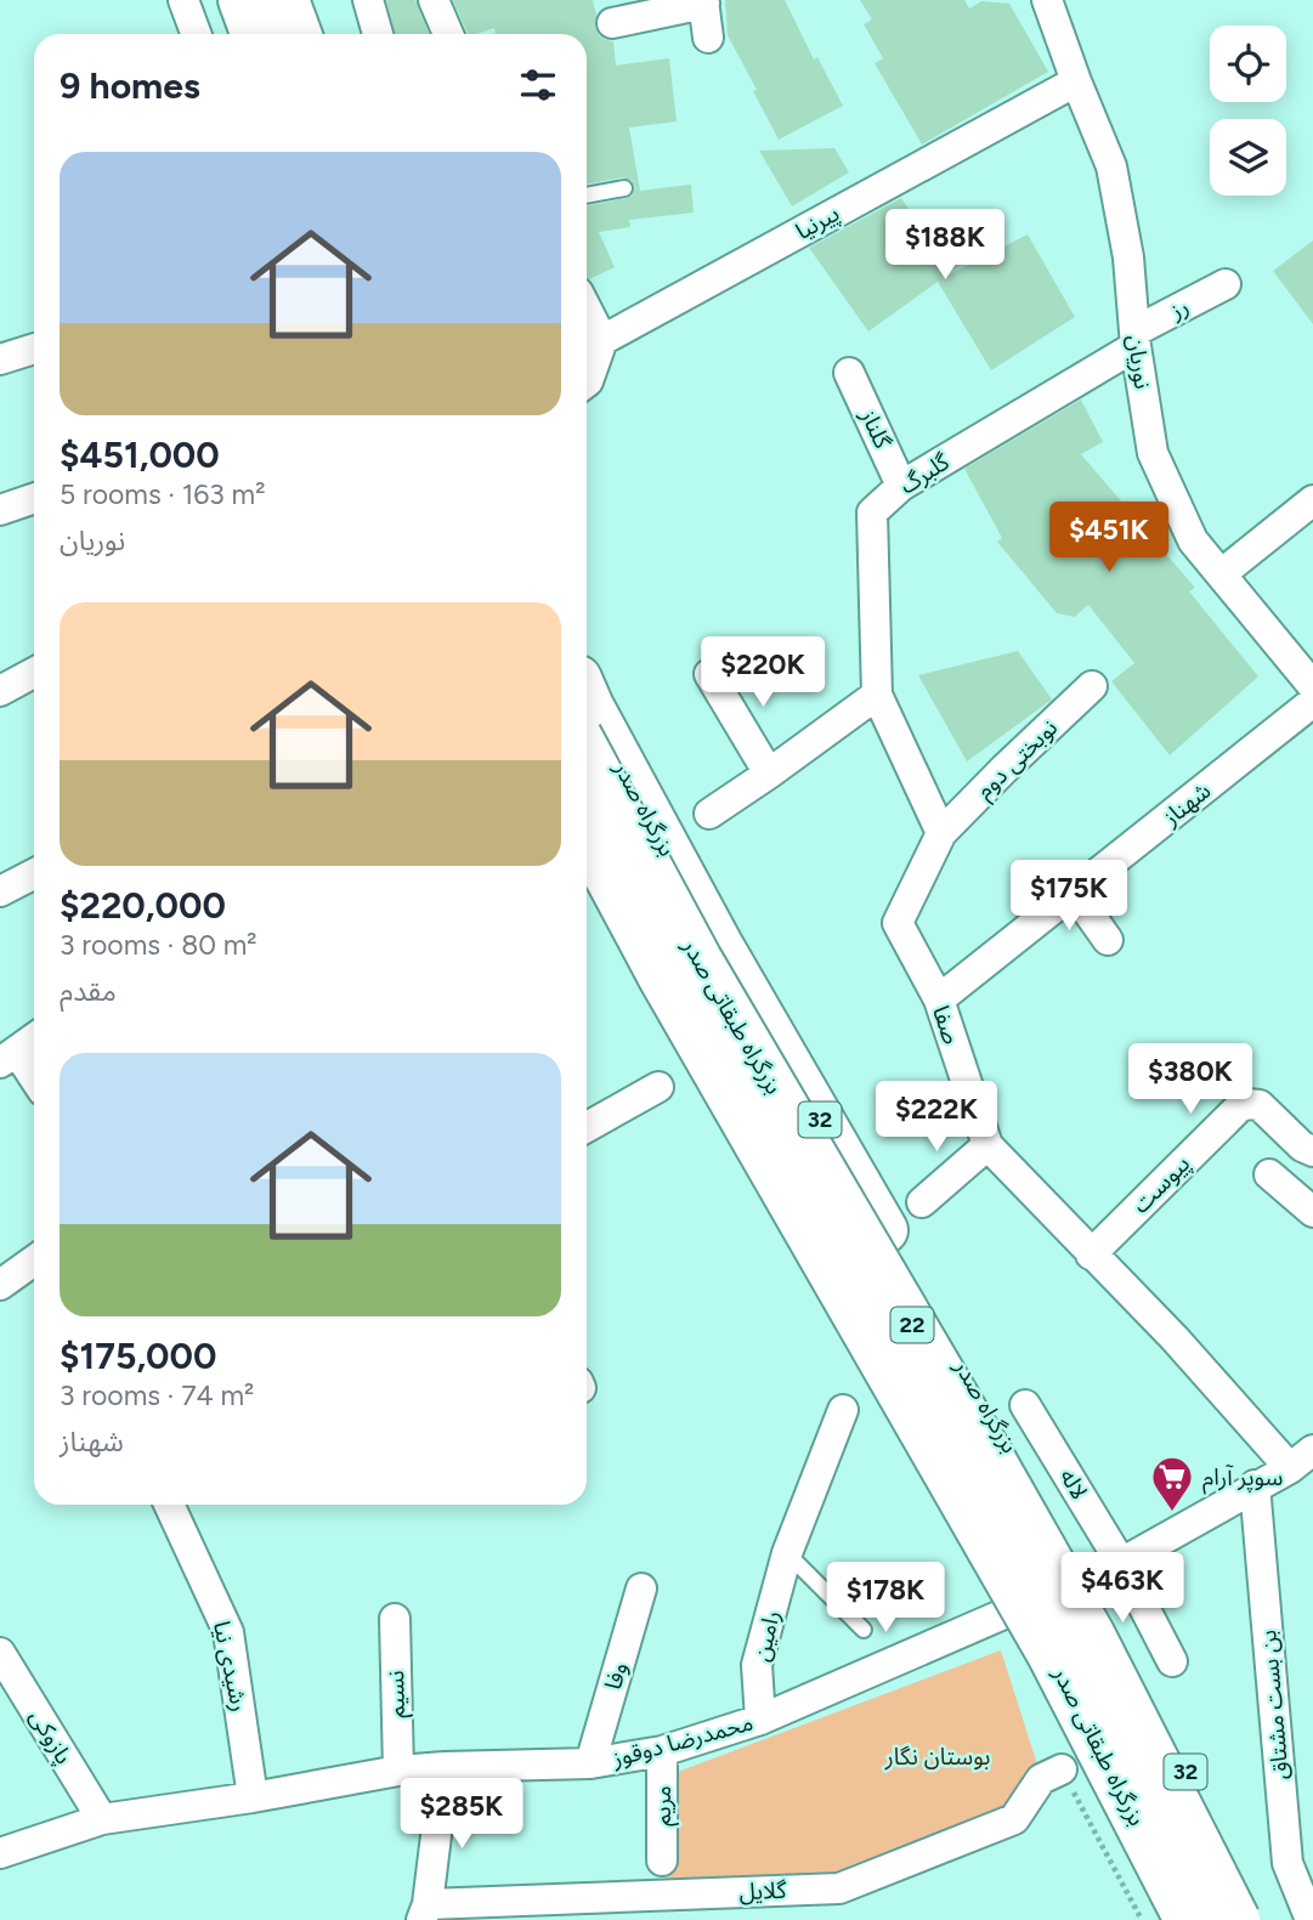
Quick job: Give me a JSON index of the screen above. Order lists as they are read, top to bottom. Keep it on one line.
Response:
{"streets":{"highway":["بزرگراه صدر","بزرگراه طبقاتی صدر","32","22"],"street":["پیرنیا","رز","نوریان","گلناز","گلبرگ","نوبختی دوم","شهناز","صفا","پیوست","لاله","رامین","رشیدی نیا","وفا","نسیم","بن بست مشتاق","پازوکی","محمدرضا دوقوز","مریم","گلایل"]},"crossings":[["پیرنیا","نوریان"],["رز","نوریان"],["رز","گلبرگ"],["نوریان","گلبرگ"],["گلناز","گلبرگ"],["نوبختی دوم","صفا"],["شهناز","صفا"],["صفا","پیوست"],["صفا","محمدرضا دوقوز"],["لاله","محمدرضا دوقوز"],["رامین","محمدرضا دوقوز"],["رشیدی نیا","محمدرضا دوقوز"],["وفا","محمدرضا دوقوز"],["نسیم","محمدرضا دوقوز"],["بن بست مشتاق","محمدرضا دوقوز"],["پازوکی","محمدرضا دوقوز"],["محمدرضا دوقوز","مریم"]],"parks":["بوستان نگار"],"places":{"supermarket":["سوپر آرام"]},"page":{"heading":"9 homes","list":[{"name":"$451,000","note":"5 rooms · 163 m² · نوریان"},{"name":"$220,000","note":"3 rooms · 80 m² · مقدم"},{"name":"$175,000","note":"3 rooms · 74 m² · شهناز"}],"price":["$188K","$451K","$220K","$175K","$380K","$222K","$463K","$178K","$285K"]}}
